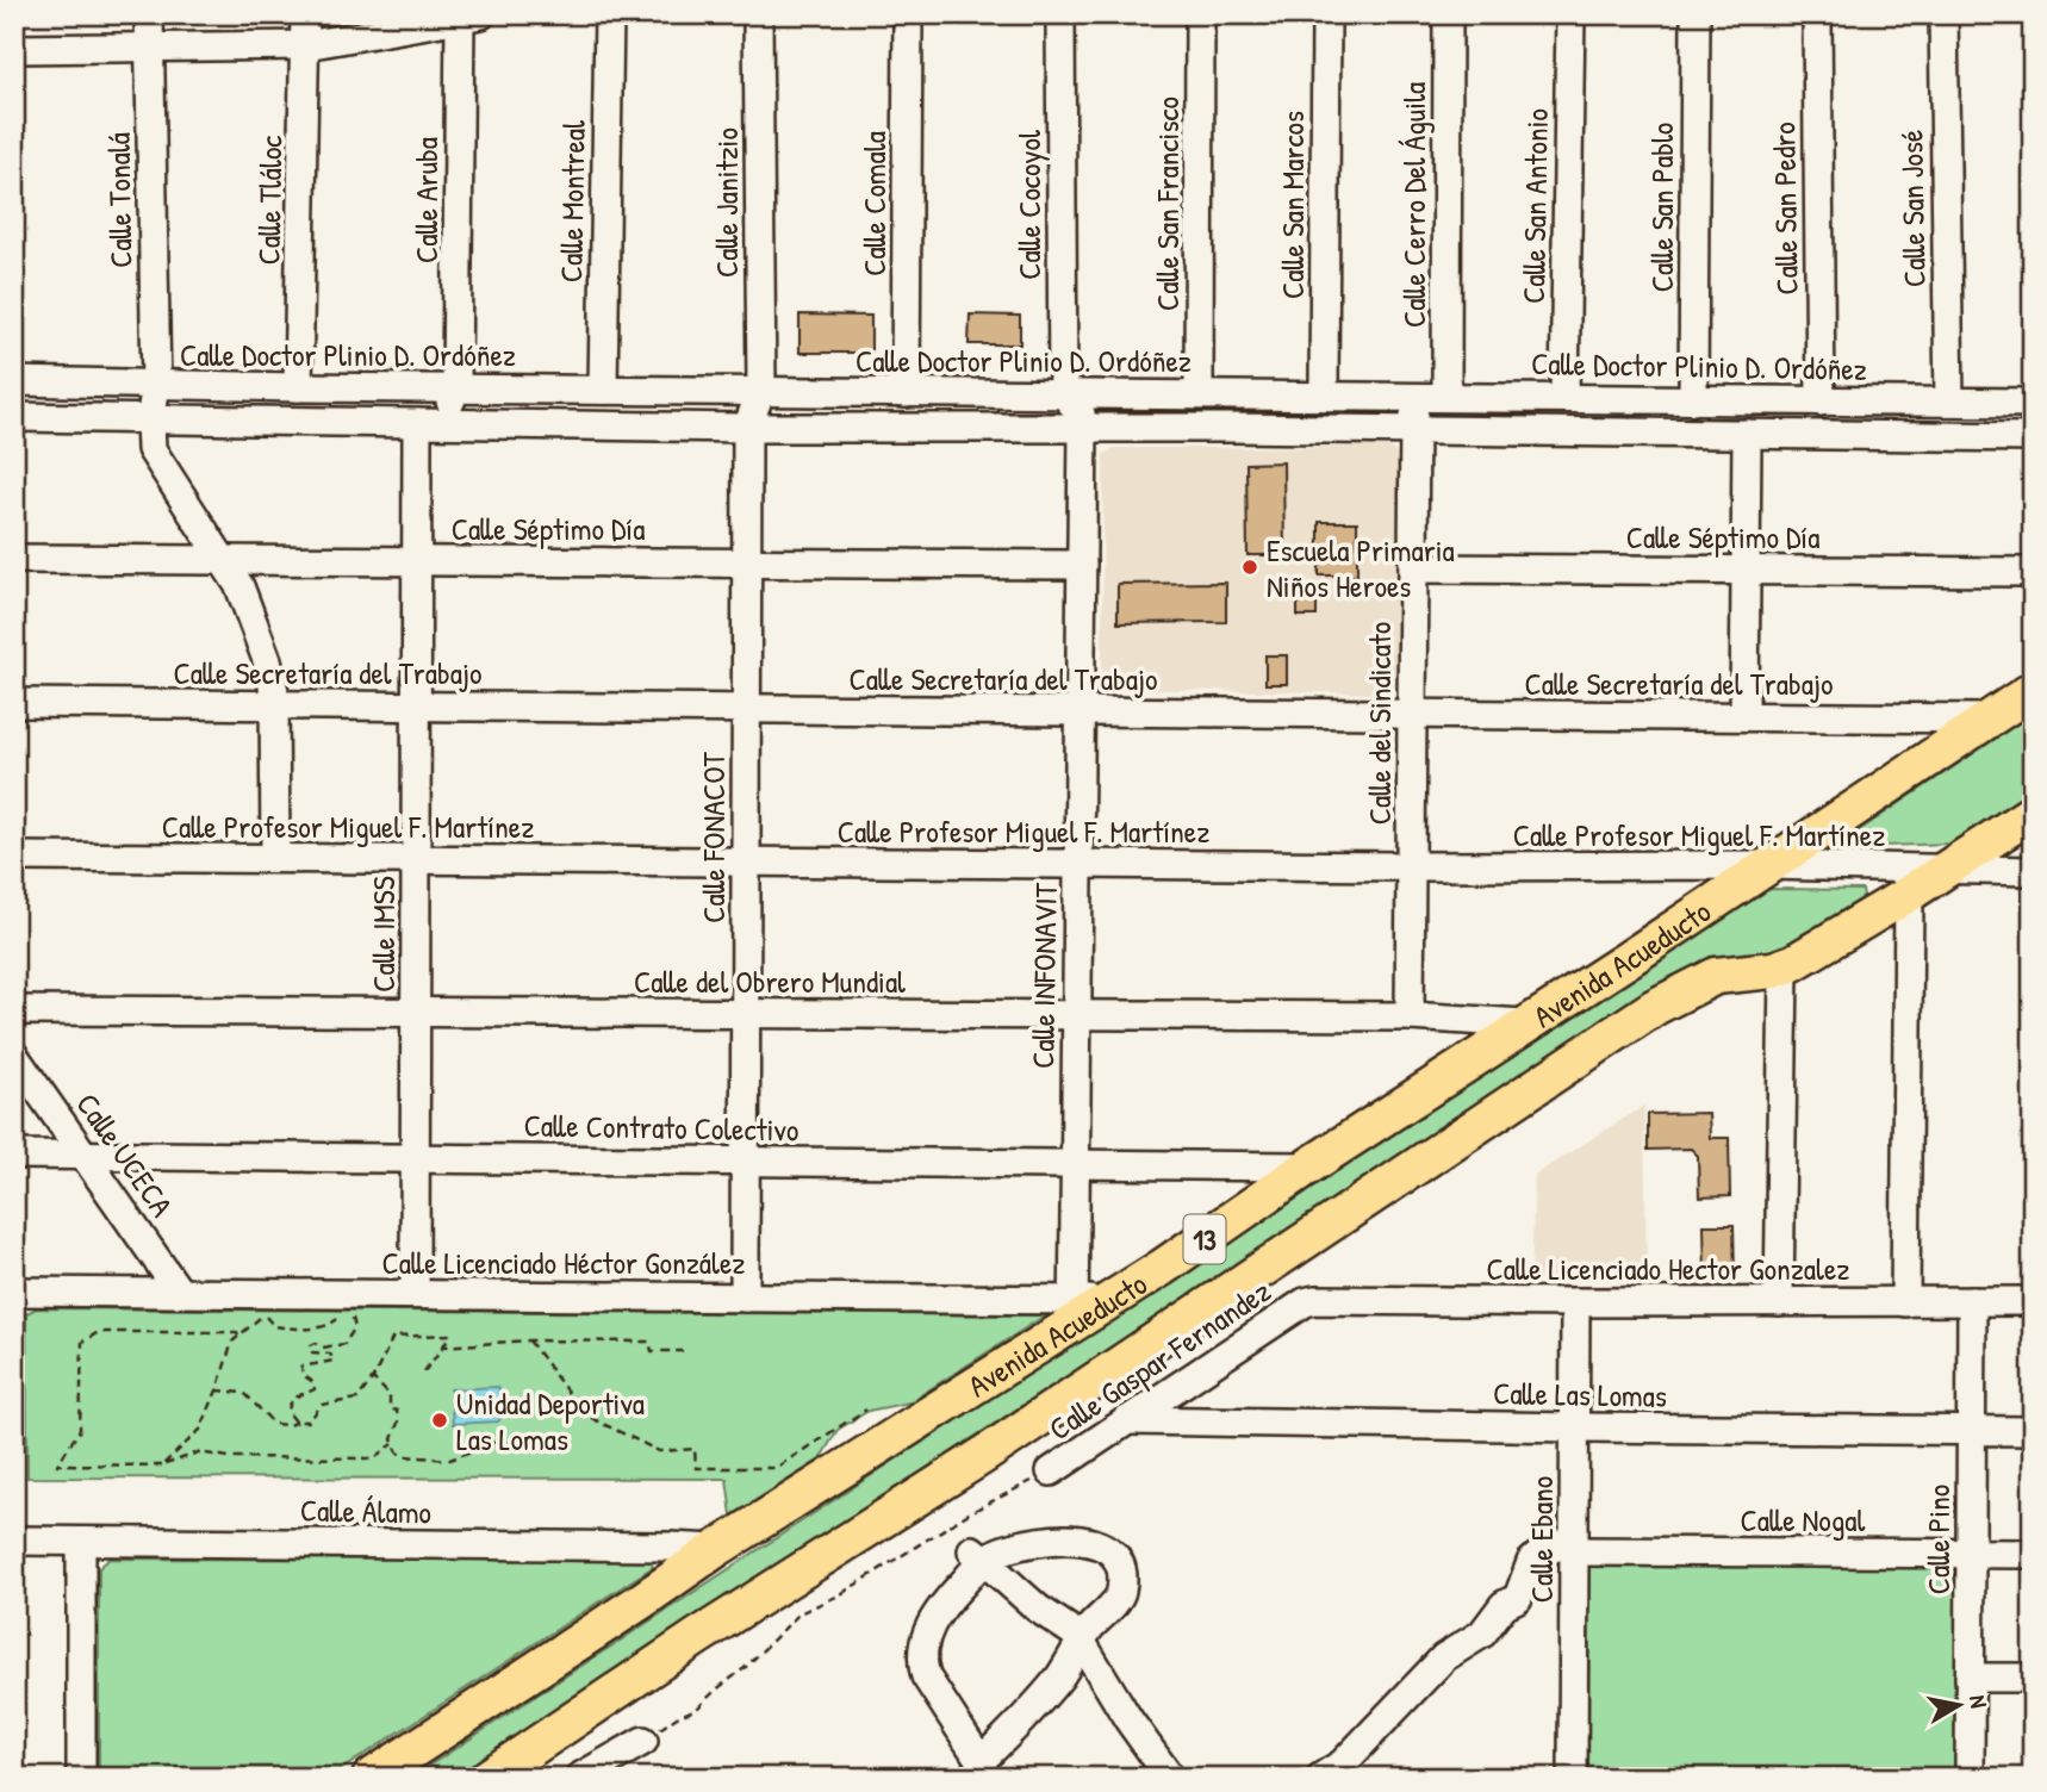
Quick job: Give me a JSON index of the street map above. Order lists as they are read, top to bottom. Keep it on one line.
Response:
{"streets":{"main road":["Avenida Acueducto","13"],"street":["Calle Tonalá","Calle Tláloc","Calle Aruba","Calle Montreal","Calle Janitzio","Calle Comala","Calle San Francisco","Calle Cocoyol","Calle San Marcos","Calle Cerro Del Águila","Calle San Antonio","Calle San Pablo","Calle San Pedro","Calle San José","Calle Doctor Plinio D. Ordóñez","Calle Séptimo Día","Calle Secretaría del Trabajo","Calle del Sindicato","Calle Profesor Miguel F. Martínez","Calle FONACOT","Calle IMSS","Calle INFONAVIT","Calle del Obrero Mundial","Calle Contrato Colectivo","Calle UCECA","Calle Licenciado Héctor González","Calle Licenciado Hector Gonzalez","Calle Gaspar Fernandez","Calle Las Lomas","Calle Álamo","Calle Nogal","Calle Ebano","Calle Pino"]},"crossings":[["Calle Tonalá","Calle Doctor Plinio D. Ordóñez"],["Calle Tláloc","Calle Doctor Plinio D. Ordóñez"],["Calle Aruba","Calle Doctor Plinio D. Ordóñez"],["Calle Montreal","Calle Doctor Plinio D. Ordóñez"],["Calle Janitzio","Calle Doctor Plinio D. Ordóñez"],["Calle Comala","Calle Doctor Plinio D. Ordóñez"],["Calle San Francisco","Calle Doctor Plinio D. Ordóñez"],["Calle Cocoyol","Calle Doctor Plinio D. Ordóñez"],["Calle San Marcos","Calle Doctor Plinio D. Ordóñez"],["Calle Cerro Del Águila","Calle Doctor Plinio D. Ordóñez"],["Calle San Antonio","Calle Doctor Plinio D. Ordóñez"],["Calle San Pablo","Calle Doctor Plinio D. Ordóñez"],["Calle San Pedro","Calle Doctor Plinio D. Ordóñez"],["Calle San José","Calle Doctor Plinio D. Ordóñez"],["Calle Doctor Plinio D. Ordóñez","Calle del Sindicato"],["Calle Séptimo Día","Calle del Sindicato"],["Calle Séptimo Día","Calle FONACOT"],["Calle Séptimo Día","Calle IMSS"],["Calle Séptimo Día","Calle INFONAVIT"],["Calle Secretaría del Trabajo","Calle del Sindicato"],["Calle Secretaría del Trabajo","Calle FONACOT"],["Calle Secretaría del Trabajo","Calle IMSS"],["Calle Secretaría del Trabajo","Avenida Acueducto"],["Calle Secretaría del Trabajo","Calle INFONAVIT"],["Calle del Sindicato","Calle Profesor Miguel F. Martínez"],["Calle del Sindicato","Calle del Obrero Mundial"],["Calle Profesor Miguel F. Martínez","Calle FONACOT"],["Calle Profesor Miguel F. Martínez","Calle IMSS"],["Calle Profesor Miguel F. Martínez","Avenida Acueducto"],["Calle Profesor Miguel F. Martínez","Calle INFONAVIT"],["Calle FONACOT","Calle del Obrero Mundial"],["Calle FONACOT","Calle Contrato Colectivo"],["Calle FONACOT","Calle Licenciado Héctor González"],["Calle IMSS","Calle del Obrero Mundial"],["Calle IMSS","Calle Contrato Colectivo"],["Calle IMSS","Calle Licenciado Héctor González"],["Avenida Acueducto","Calle INFONAVIT"],["Avenida Acueducto","Calle del Obrero Mundial"],["Avenida Acueducto","Calle Contrato Colectivo"],["Avenida Acueducto","Calle Licenciado Héctor González"],["Avenida Acueducto","Calle Álamo"],["Calle INFONAVIT","Calle del Obrero Mundial"],["Calle INFONAVIT","Calle Contrato Colectivo"],["Calle INFONAVIT","Calle Licenciado Héctor González"],["Calle Contrato Colectivo","Calle UCECA"],["Calle UCECA","Calle Licenciado Héctor González"],["Calle Licenciado Hector Gonzalez","Calle Gaspar Fernandez"],["Calle Licenciado Hector Gonzalez","Calle Ebano"],["Calle Licenciado Hector Gonzalez","Calle Pino"],["Calle Gaspar Fernandez","Calle Las Lomas"],["Calle Las Lomas","Calle Ebano"],["Calle Las Lomas","Calle Pino"],["Calle Nogal","Calle Ebano"],["Calle Nogal","Calle Pino"]],"places":["Escuela Primaria Niños Heroes","Unidad Deportiva Las Lomas"],"north":"right"}
